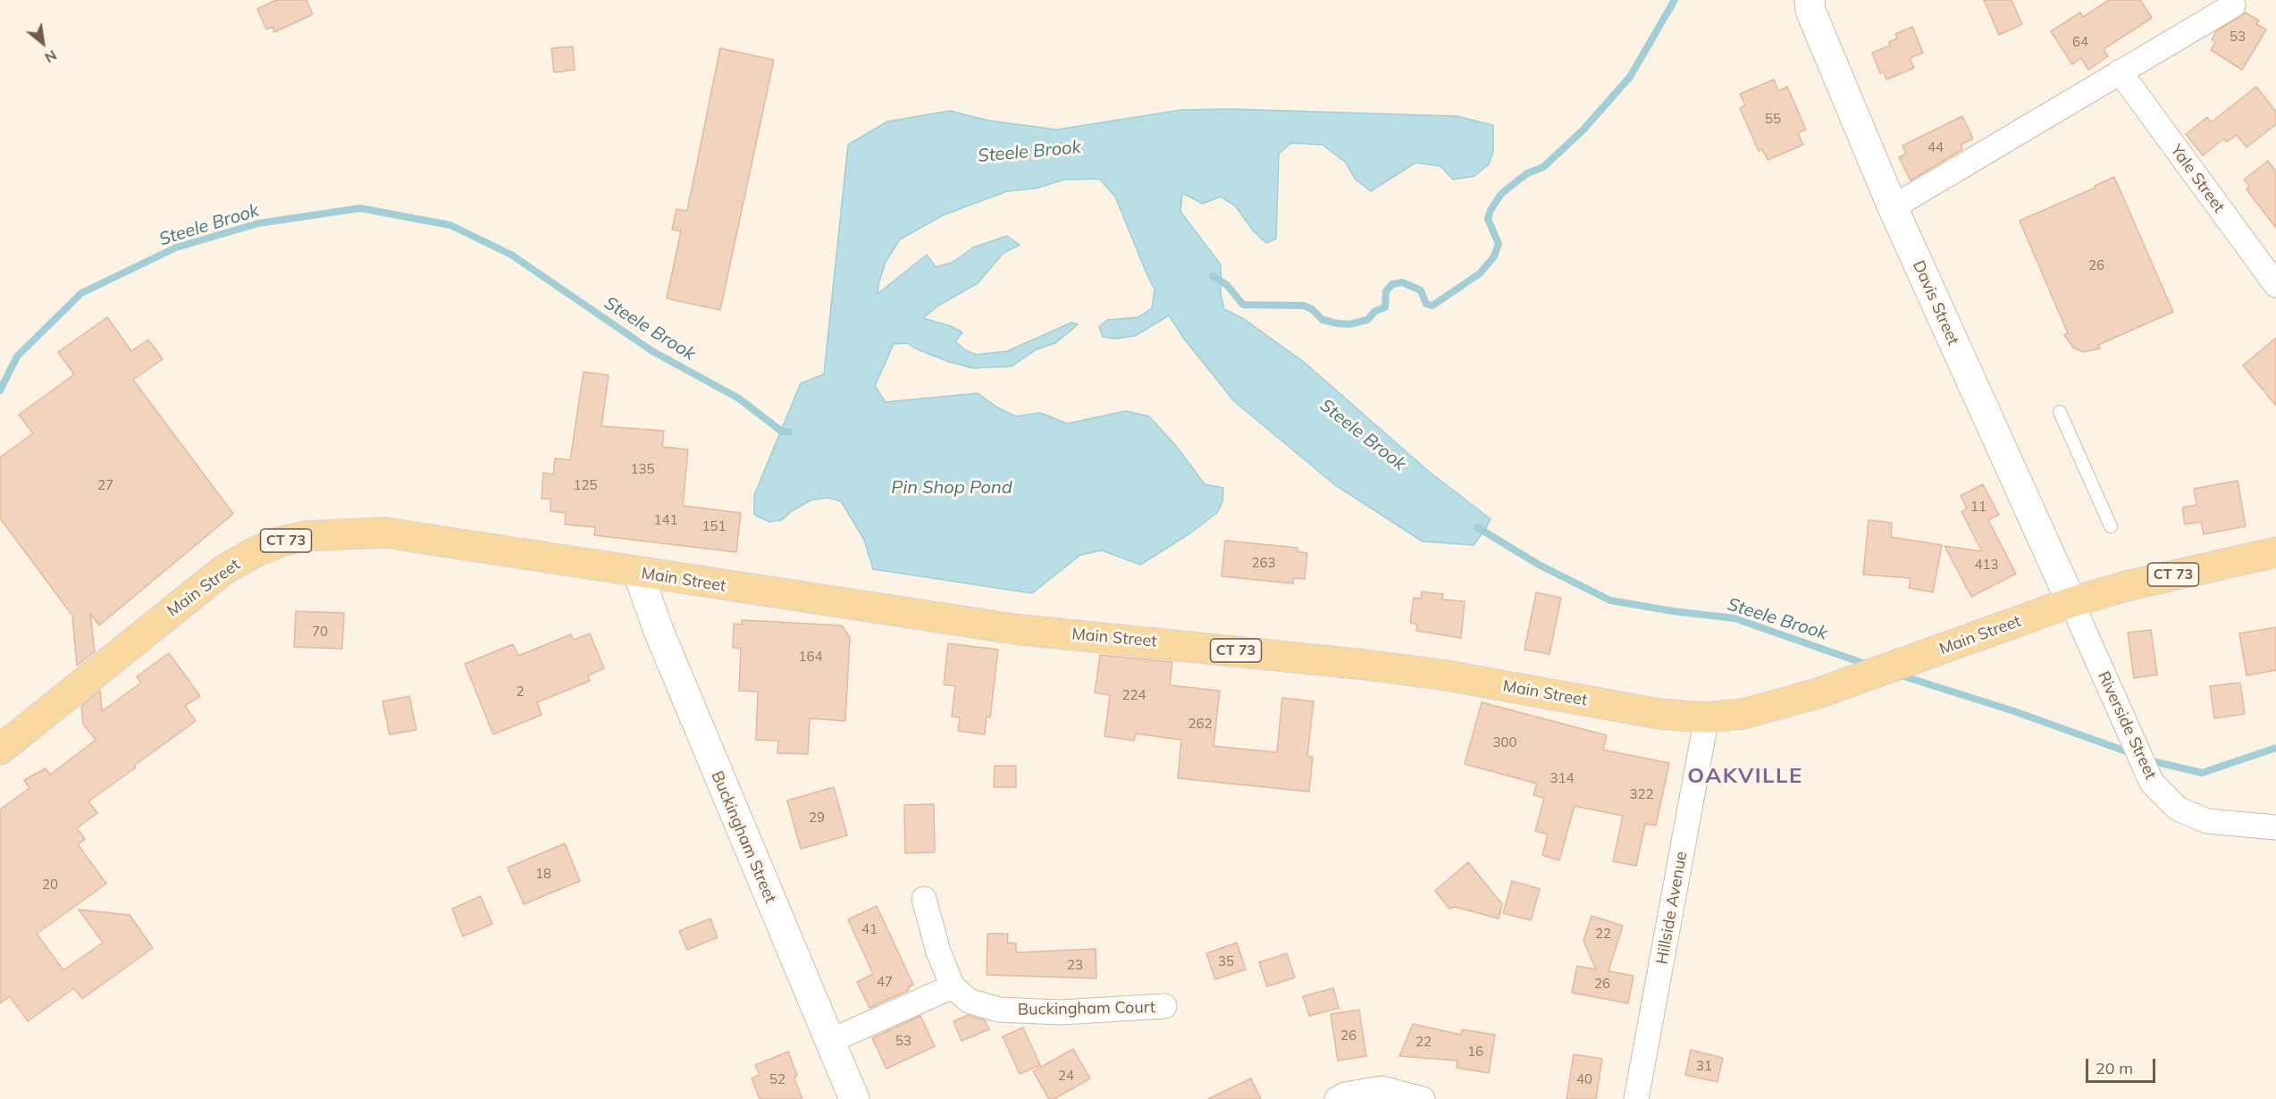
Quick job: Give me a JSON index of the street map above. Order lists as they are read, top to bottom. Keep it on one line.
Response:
{"streets":{"main road":["Davis Street","CT 73","Main Street","Buckingham Street"],"street":["Yale Street","Riverside Street","Hillside Avenue","Buckingham Court"]},"crossings":[["Davis Street","Main Street"],["Davis Street","Riverside Street"],["Main Street","Riverside Street"],["Main Street","Buckingham Street"],["Main Street","Hillside Avenue"]],"districts":["OAKVILLE"],"water":["Steele Brook","Pin Shop Pond"],"house_numbers":["53","64","55","44","26","135","27","125","11","141","151","263","413","70","164","2","224","262","300","314","322","29","18","20","41","22","35","23","47","26","26","53","22","16","31","24","52","40"],"scale_bar":"20 m","north":"bottom right"}
